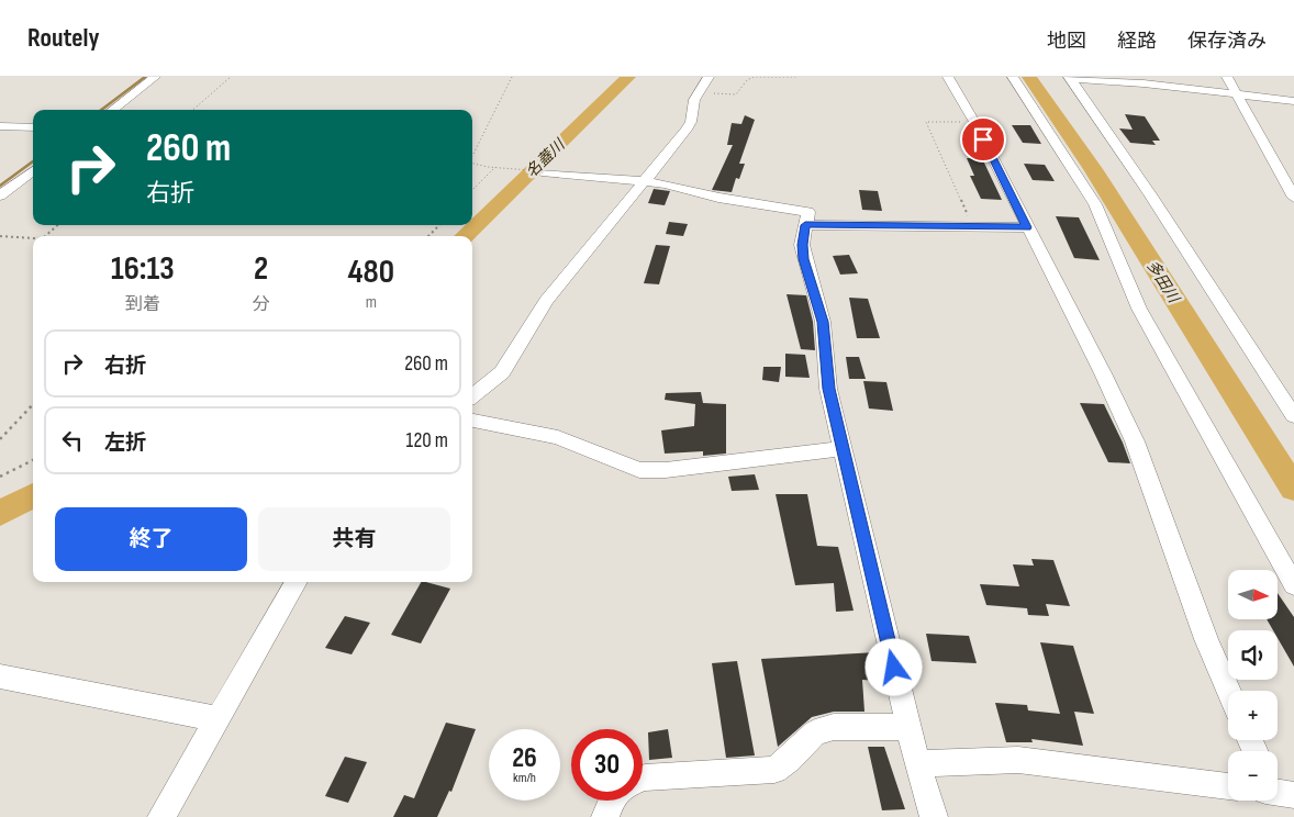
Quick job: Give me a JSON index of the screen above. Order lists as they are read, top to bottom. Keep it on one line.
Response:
{"water":["名蓋川","多田川"],"north":"right","page":{"header":"Routely","nav":["地図","経路","保存済み"],"turn":["260 m","右折"],"eta":["16:13","到着","2","分","480","m"],"list":[{"name":"右折","value":"260 m"},{"name":"左折","value":"120 m"}],"buttons":["終了","共有"],"map_buttons":["+","−"],"speed":"26 km/h","limit":"30"}}
